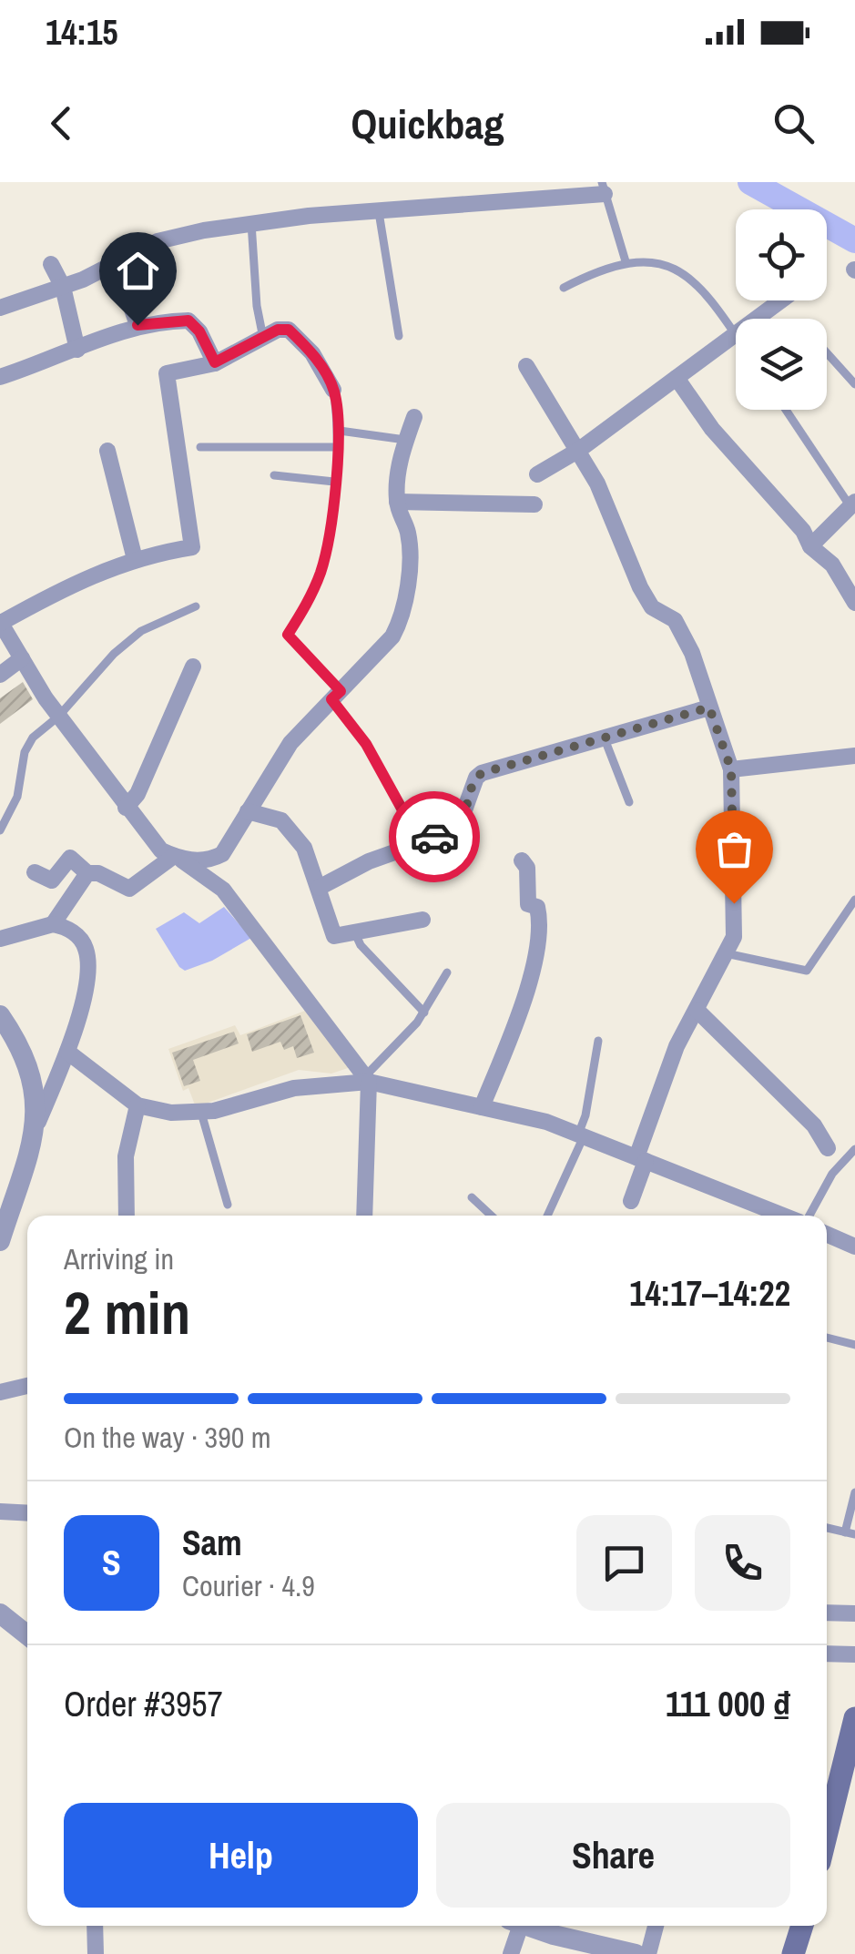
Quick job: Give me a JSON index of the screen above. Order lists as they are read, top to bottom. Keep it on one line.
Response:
{"page":{"status":"14:15","header":"Quickbag","heading":["2 min","Arriving in","14:17–14:22"],"panel":["Sam","Courier · 4.9","Order #3957","111 000 ₫"],"bar":"On the way · 390 m","round":"S","buttons":["Help","Share"]}}
